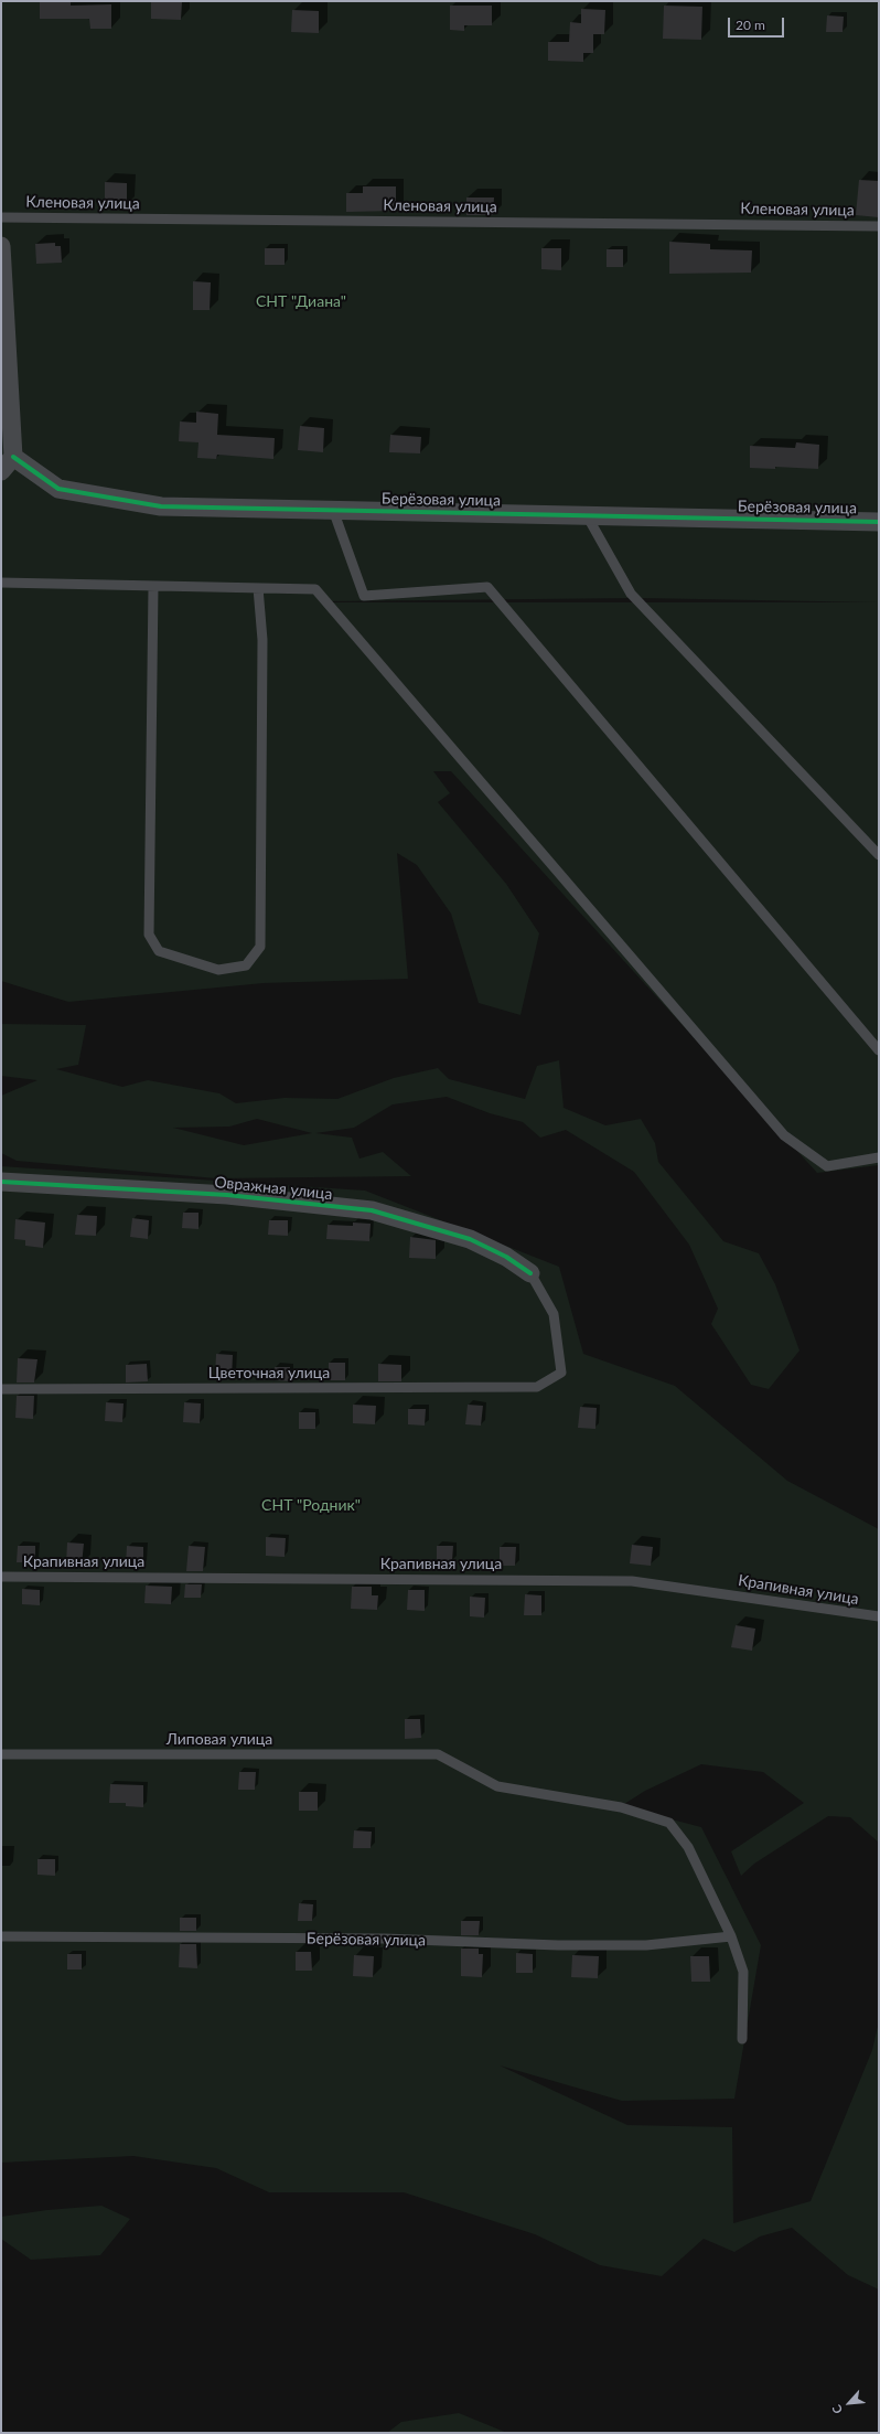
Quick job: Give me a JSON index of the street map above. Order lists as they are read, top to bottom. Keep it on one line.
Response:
{"streets":{"street":["Берёзовая улица","Овражная улица"],"lane":["Кленовая улица","Цветочная улица","Крапивная улица","Липовая улица"]},"crossings":[["Берёзовая улица","Липовая улица"],["Овражная улица","Цветочная улица"]],"parks":["СНТ \"Диана\"","СНТ \"Родник\""],"scale_bar":"20 m","north":"bottom left"}
